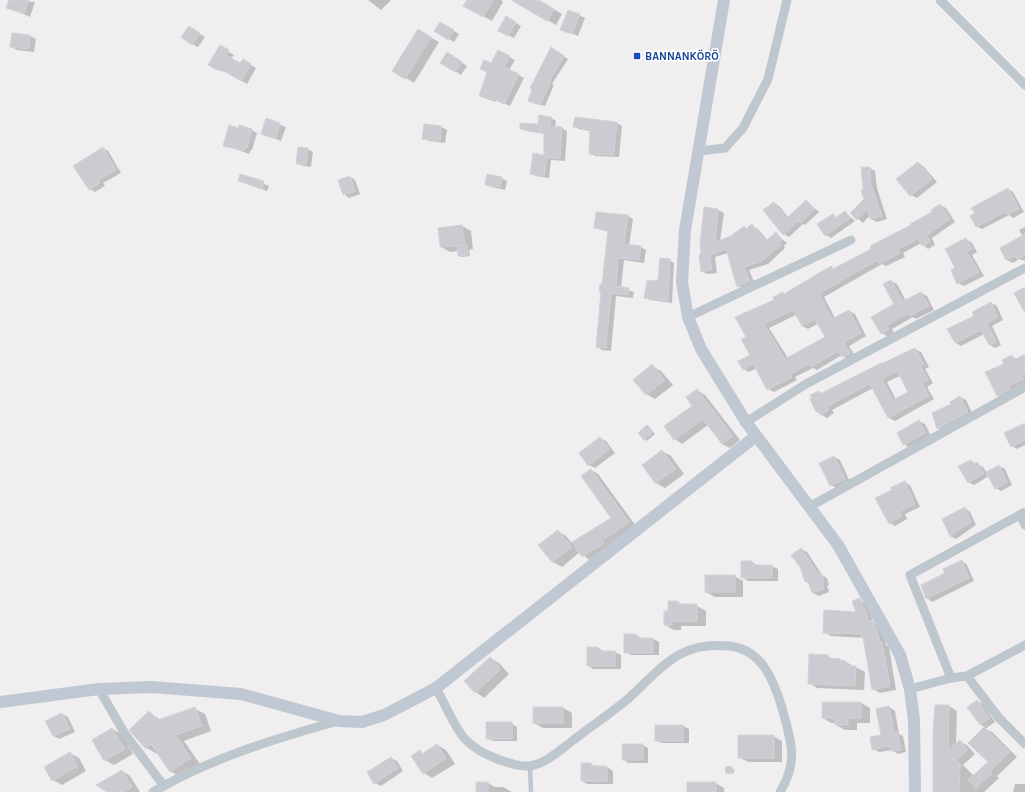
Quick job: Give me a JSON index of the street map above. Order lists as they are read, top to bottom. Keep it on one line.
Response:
{"places":{"transit":["BANNANKÖRÖ"]}}
